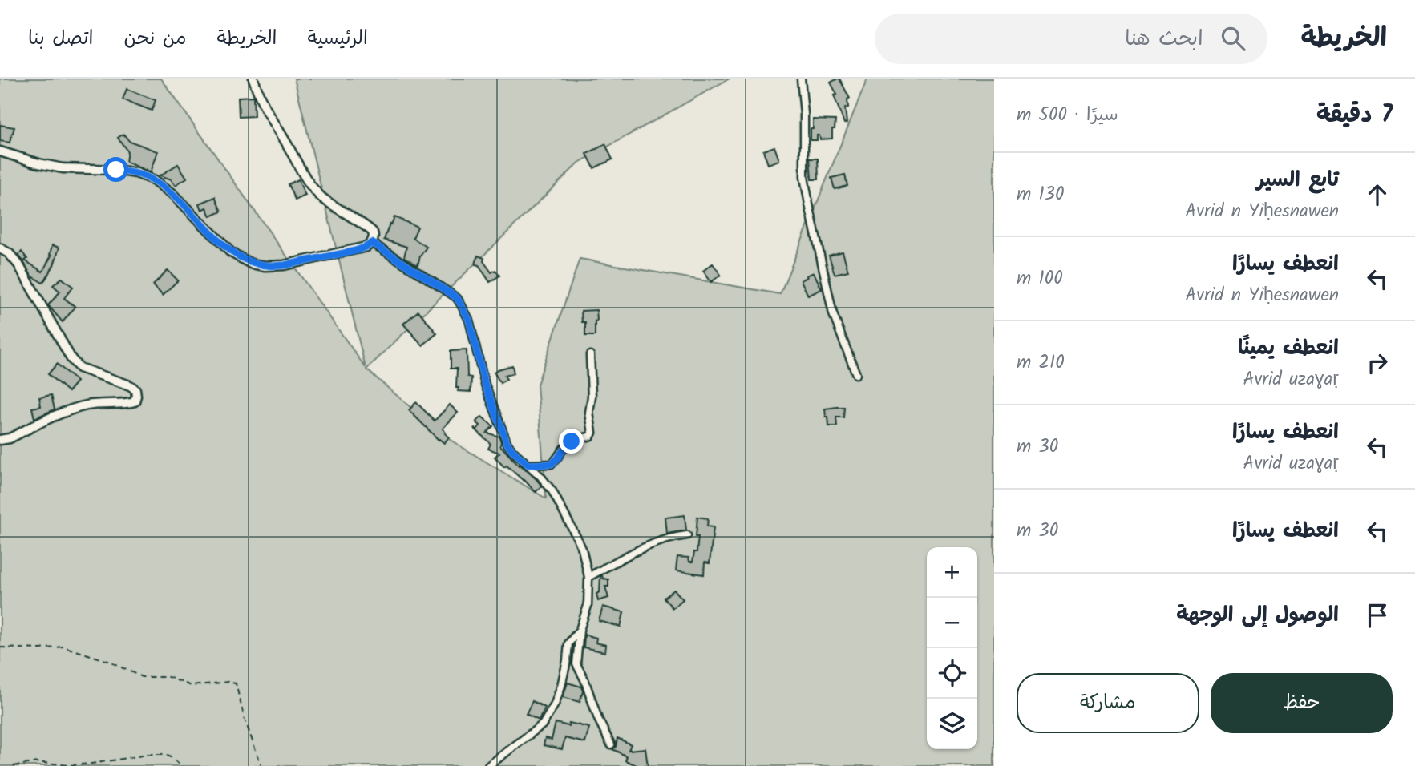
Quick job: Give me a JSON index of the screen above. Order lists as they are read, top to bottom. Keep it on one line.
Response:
{"page":{"header":"الخريطة","search":"ابحث هنا","nav":["الرئيسية","الخريطة","من نحن","اتصل بنا"],"heading":["7 دقيقة","سيرًا · 500 m"],"list":[["تابع السير","Avrid n Yiḥesnawen","130 m"],["انعطف يسارًا","Avrid n Yiḥesnawen","100 m"],["انعطف يمينًا","Avrid uzaɣaṛ","210 m"],["انعطف يسارًا","Avrid uzaɣaṛ","30 m"],["انعطف يسارًا","30 m"],"الوصول إلى الوجهة"],"map_buttons":["+","−"],"buttons":["حفظ","مشاركة"]}}
